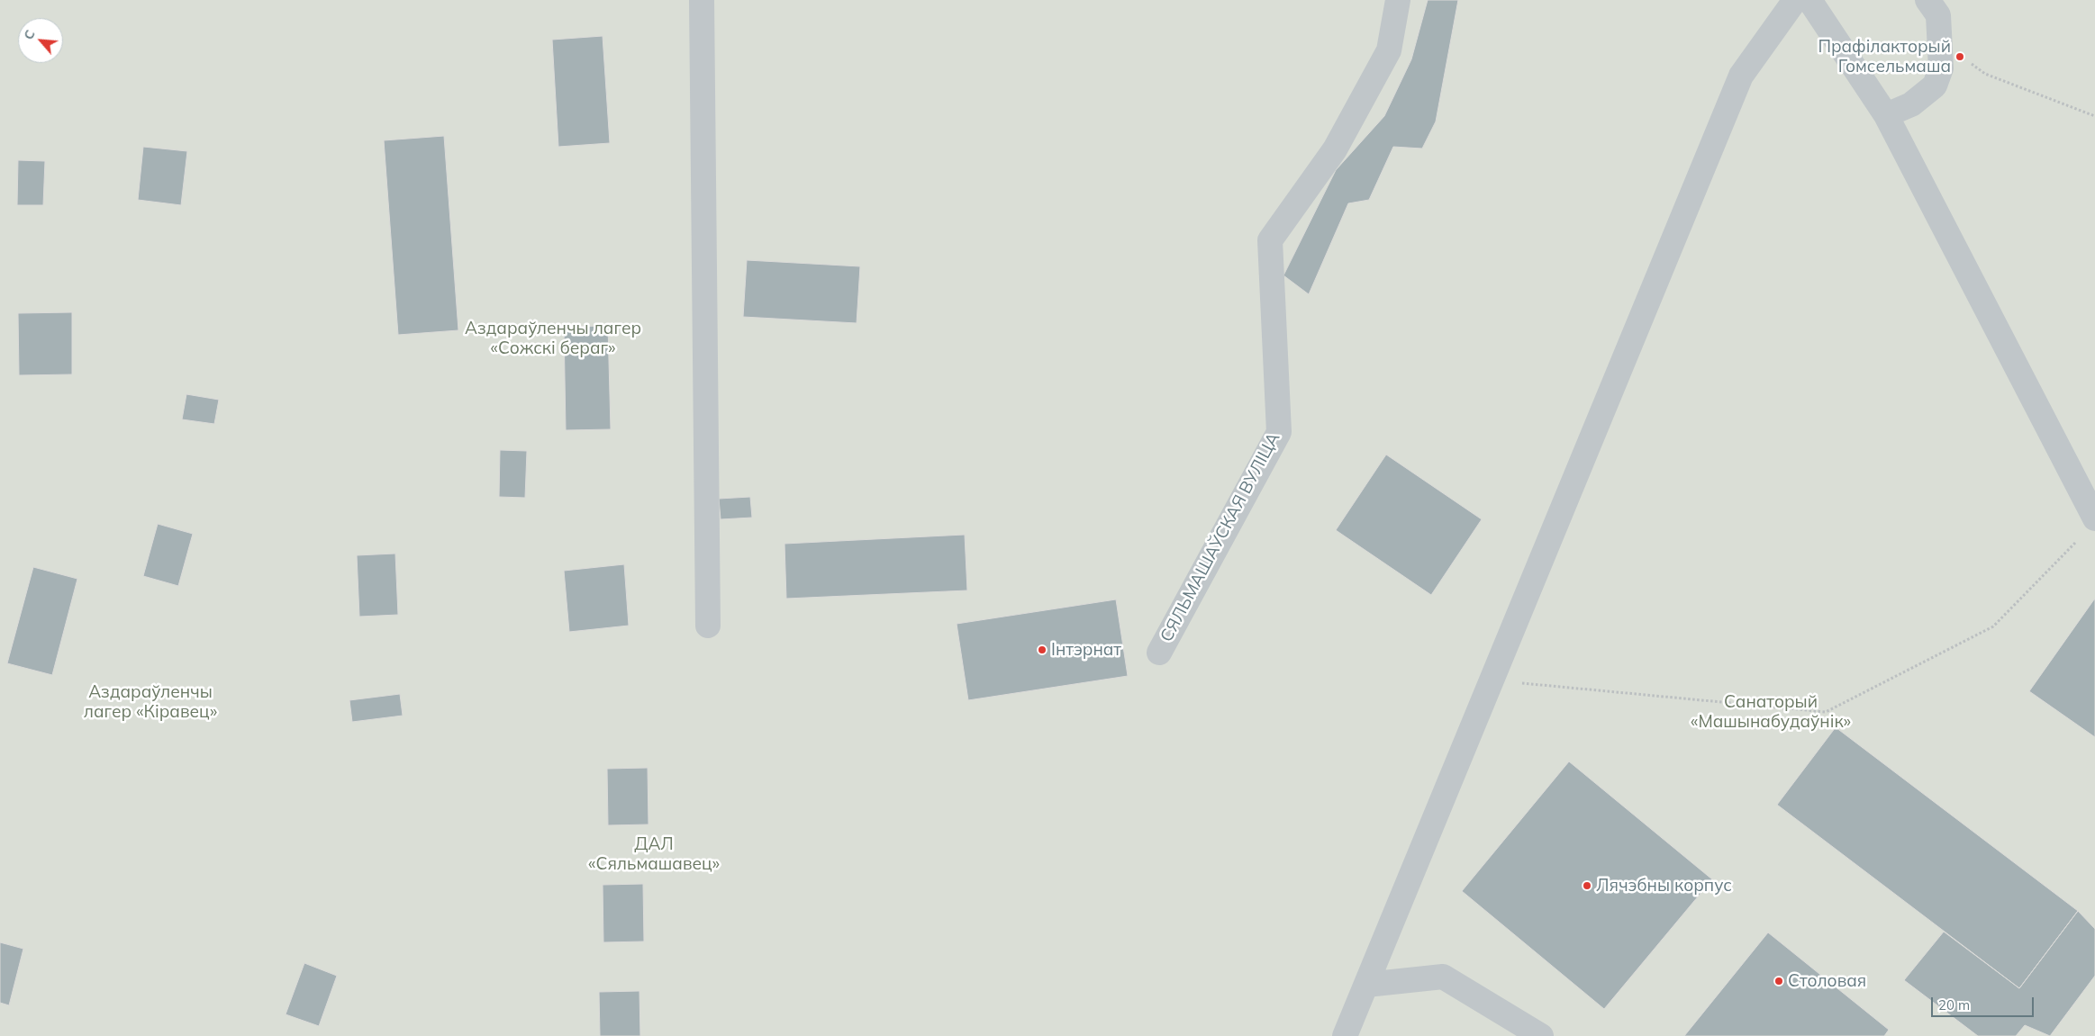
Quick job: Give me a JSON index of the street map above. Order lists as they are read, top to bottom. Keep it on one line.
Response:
{"streets":{"street":["СЯЛЬМАШАЎСКАЯ ВУЛІЦА"]},"parks":["Аздараўленчы лагер «Сожскі бераг»","Аздараўленчы лагер «Кіравец»","Санаторый «Машынабудаўнік»","ДАЛ «Сяльмашавец»"],"places":["Прафілакторый Гомсельмаша","Інтэрнат","Лячэбны корпус","Столовая"],"scale_bar":"20 m","north":"top left"}
